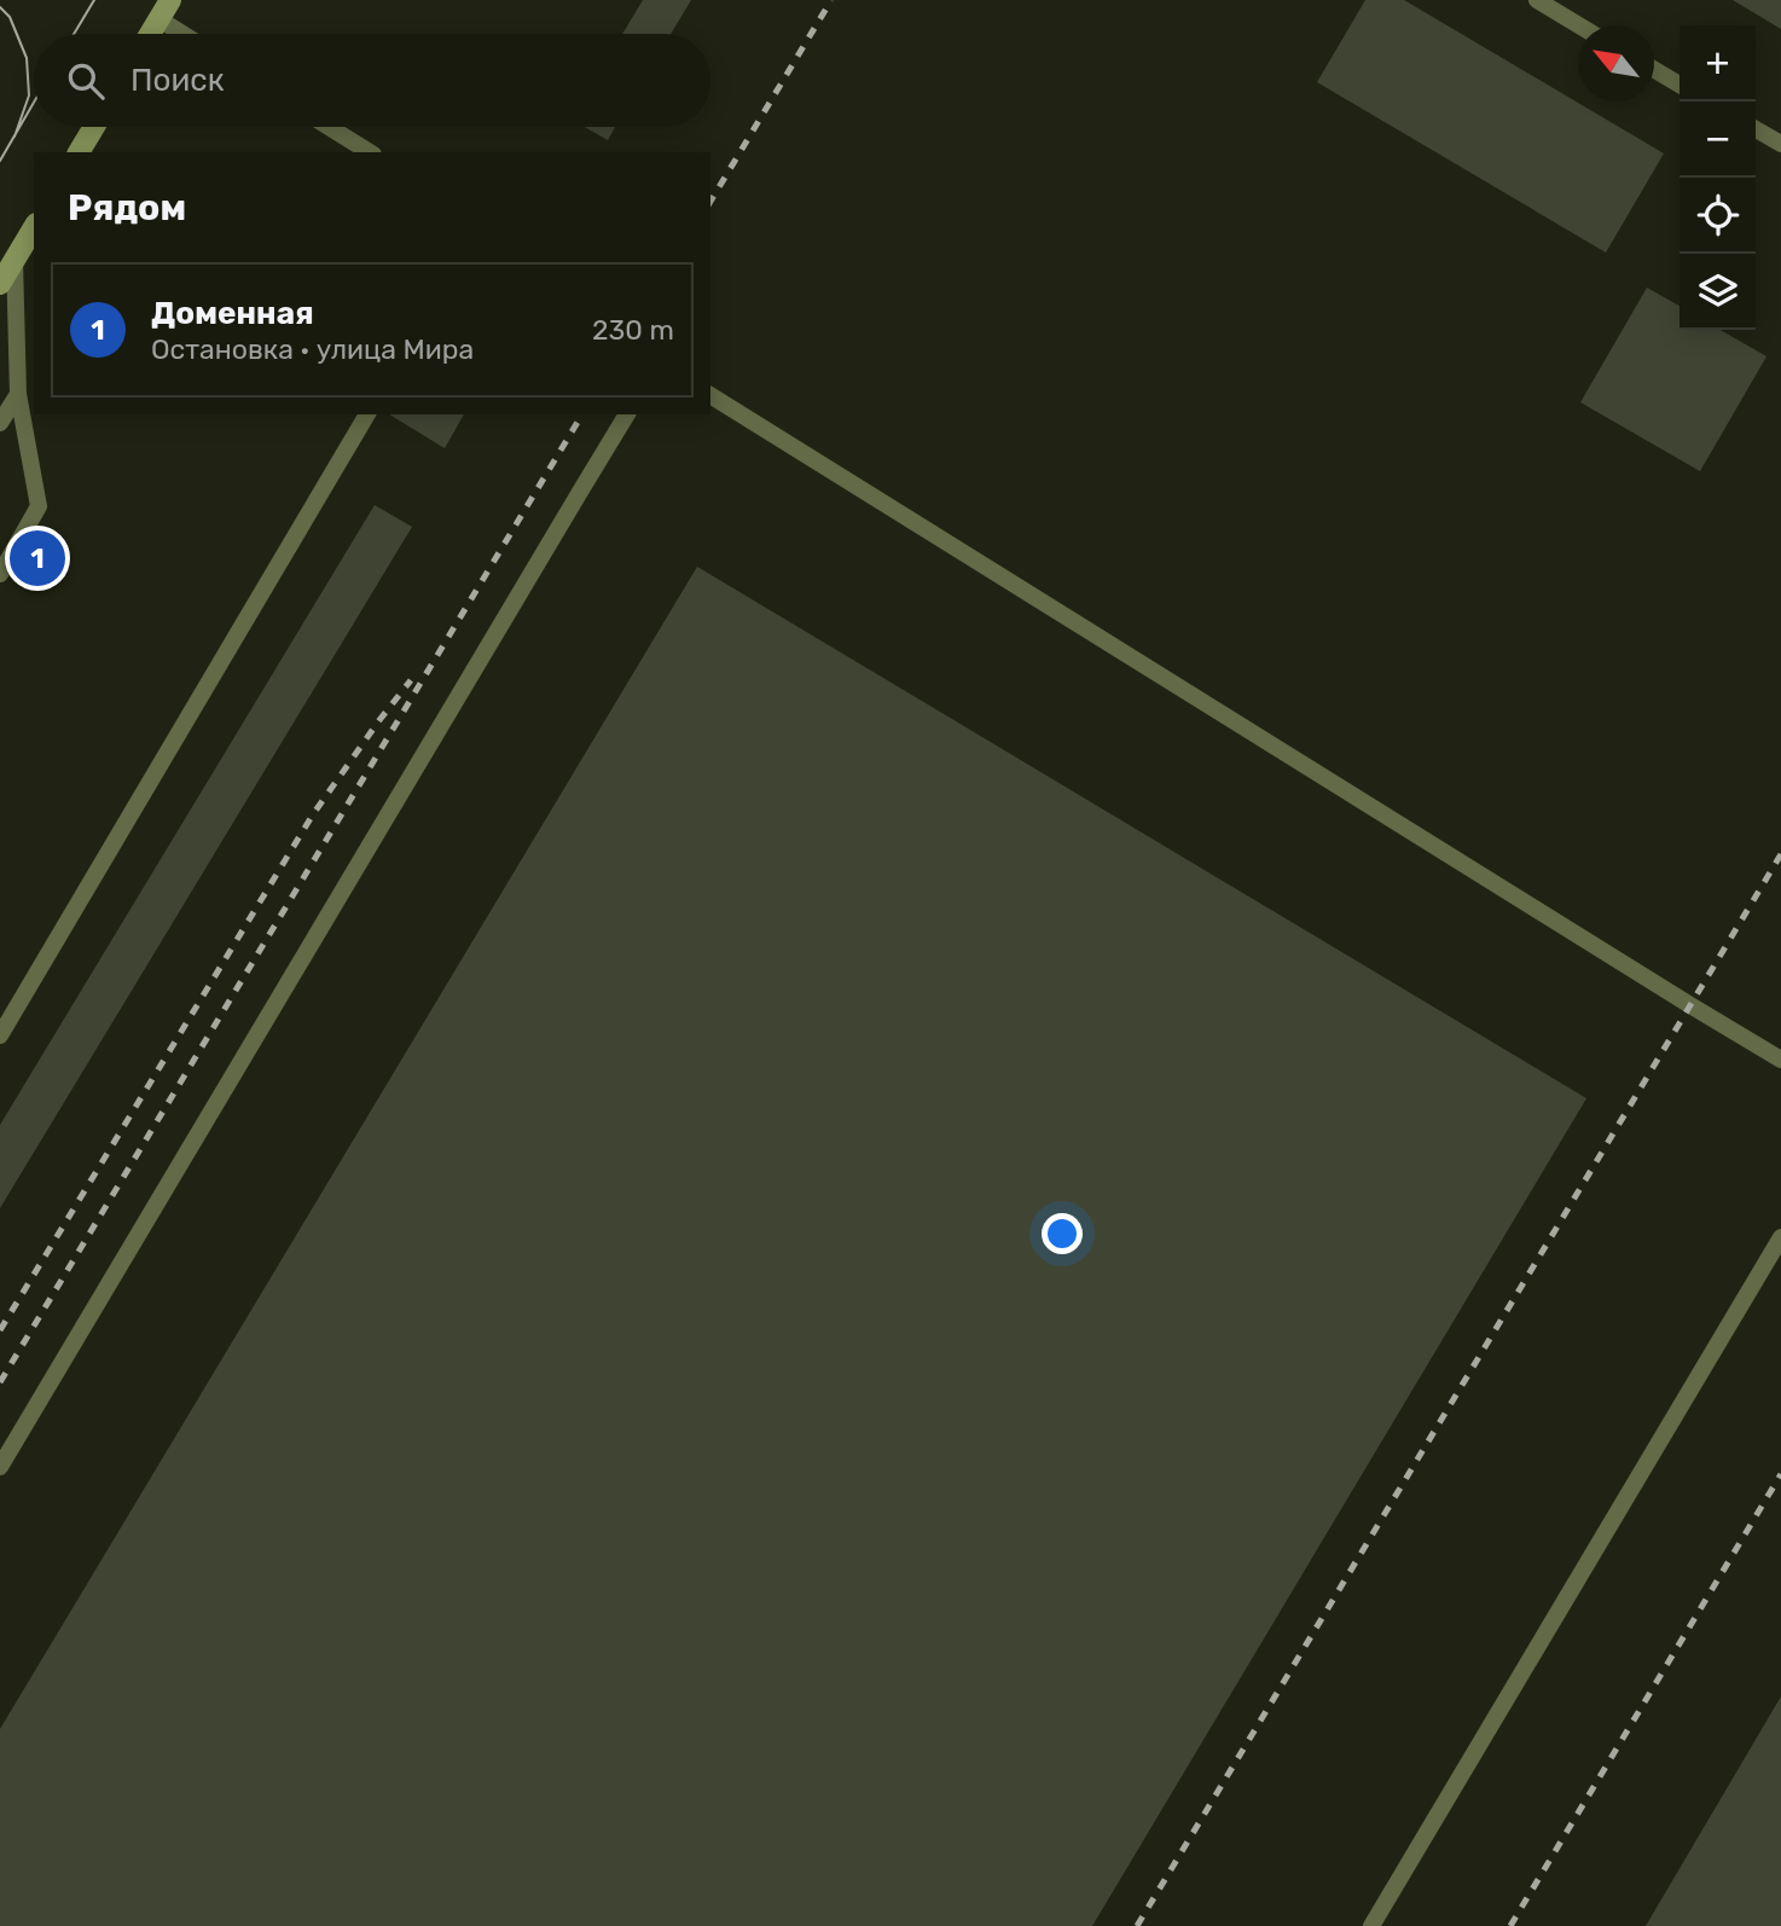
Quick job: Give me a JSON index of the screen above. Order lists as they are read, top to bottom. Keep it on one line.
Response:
{"north":"top left","page":{"map_buttons":["+","−"],"search":"Поиск","heading":"Рядом","list":[{"mark":"1","name":"Доменная","note":"Остановка · улица Мира","value":"230 m"}],"pins":"1"}}
